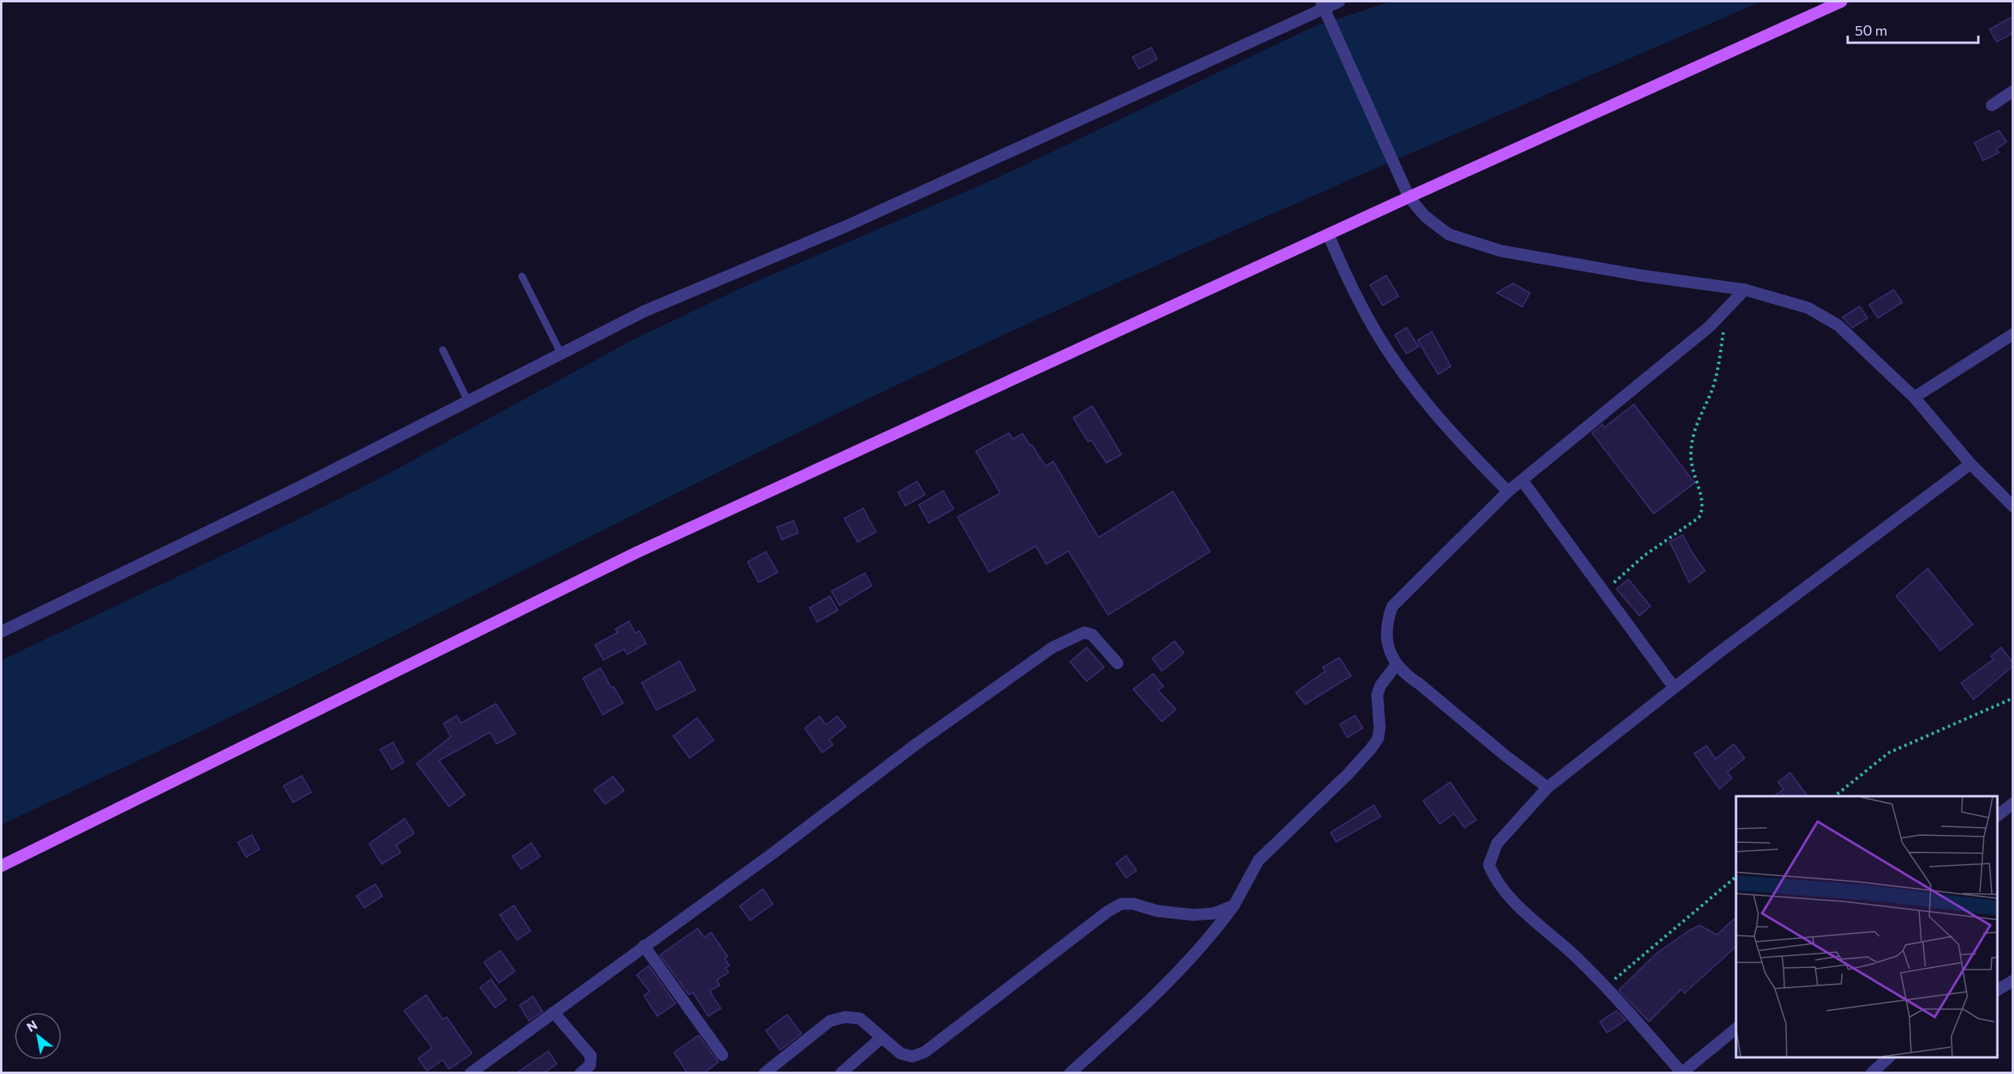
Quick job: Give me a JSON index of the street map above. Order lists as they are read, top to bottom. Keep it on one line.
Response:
{"scale_bar":"50 m","north":"top left"}
